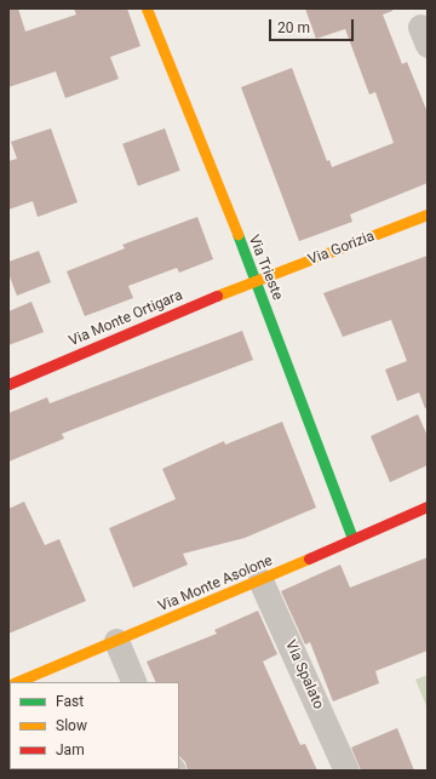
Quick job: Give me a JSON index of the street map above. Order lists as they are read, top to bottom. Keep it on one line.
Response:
{"streets":{"street":["Via Gorizia","Via Trieste","Via Monte Ortigara","Via Monte Asolone","Via Spalato"]},"crossings":[["Via Gorizia","Via Trieste"],["Via Gorizia","Via Monte Ortigara"],["Via Trieste","Via Monte Ortigara"],["Via Trieste","Via Monte Asolone"],["Via Monte Asolone","Via Spalato"]],"legend":["Fast","Slow","Jam"],"scale_bar":"20 m"}
